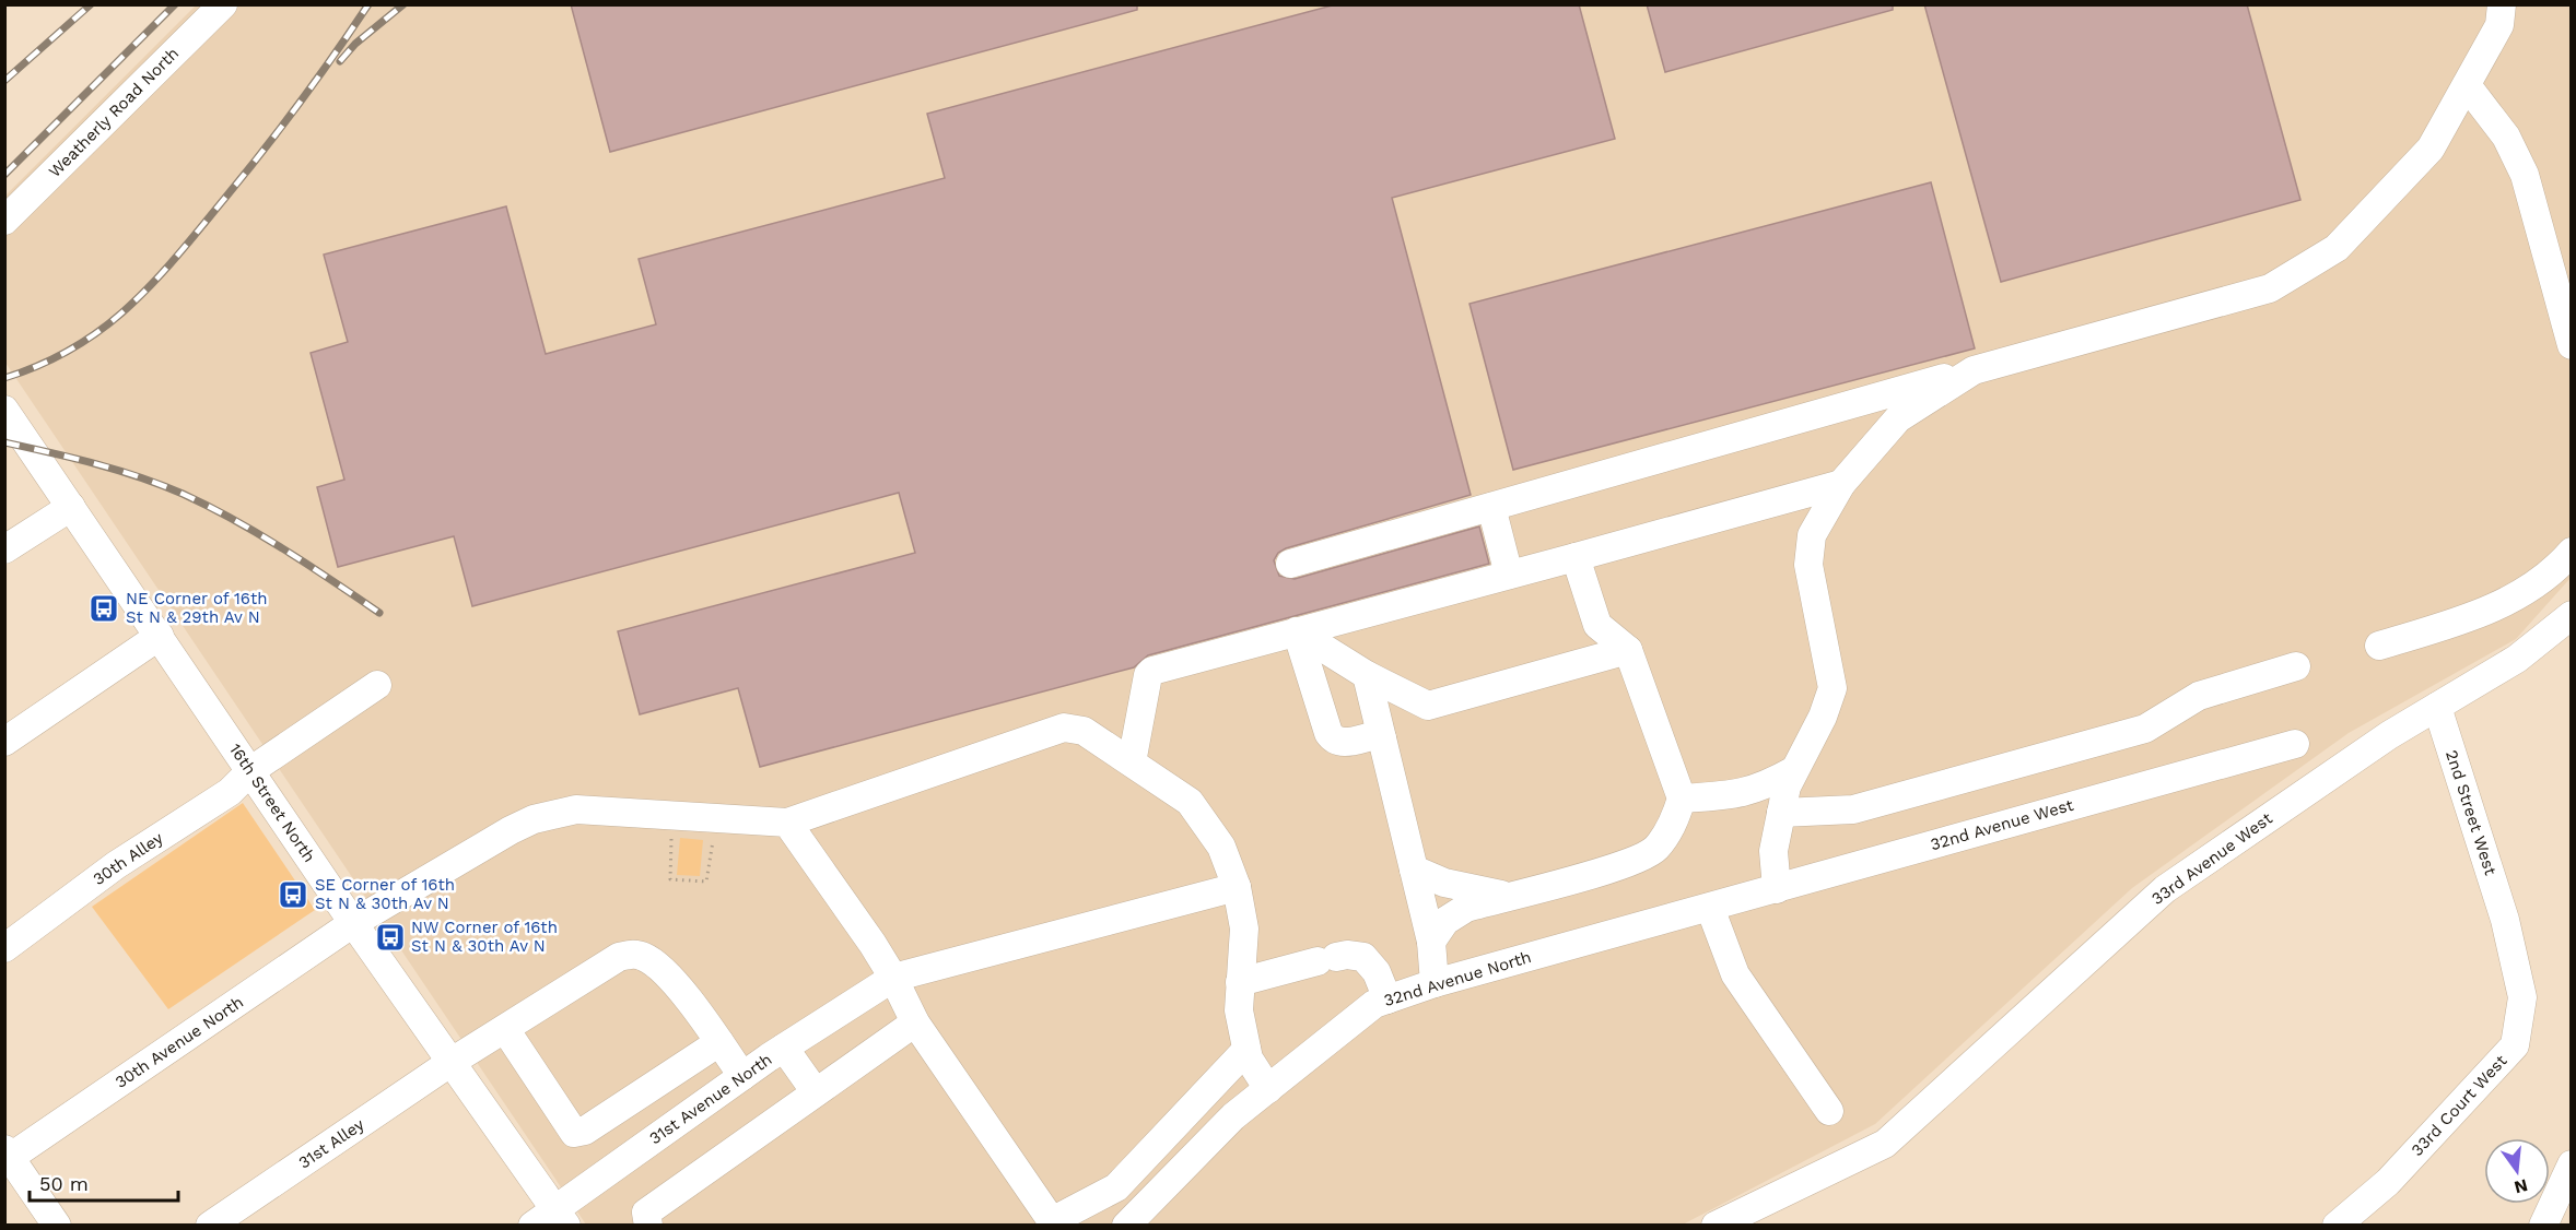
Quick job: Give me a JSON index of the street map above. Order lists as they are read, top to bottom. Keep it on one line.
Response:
{"streets":{"street":["Weatherly Road North","16th Street North","2nd Street West","32nd Avenue West","30th Alley","33rd Avenue West","32nd Avenue North","30th Avenue North","31st Avenue North","33rd Court West","31st Alley"]},"crossings":[["16th Street North","30th Alley"],["16th Street North","30th Avenue North"],["16th Street North","31st Avenue North"],["16th Street North","31st Alley"],["2nd Street West","33rd Avenue West"],["2nd Street West","33rd Court West"],["32nd Avenue West","32nd Avenue North"]],"places":{"bus stop":["NE Corner of 16th St N & 29th Av N","SE Corner of 16th St N & 30th Av N","NW Corner of 16th St N & 30th Av N"]},"scale_bar":"50 m","north":"bottom"}
